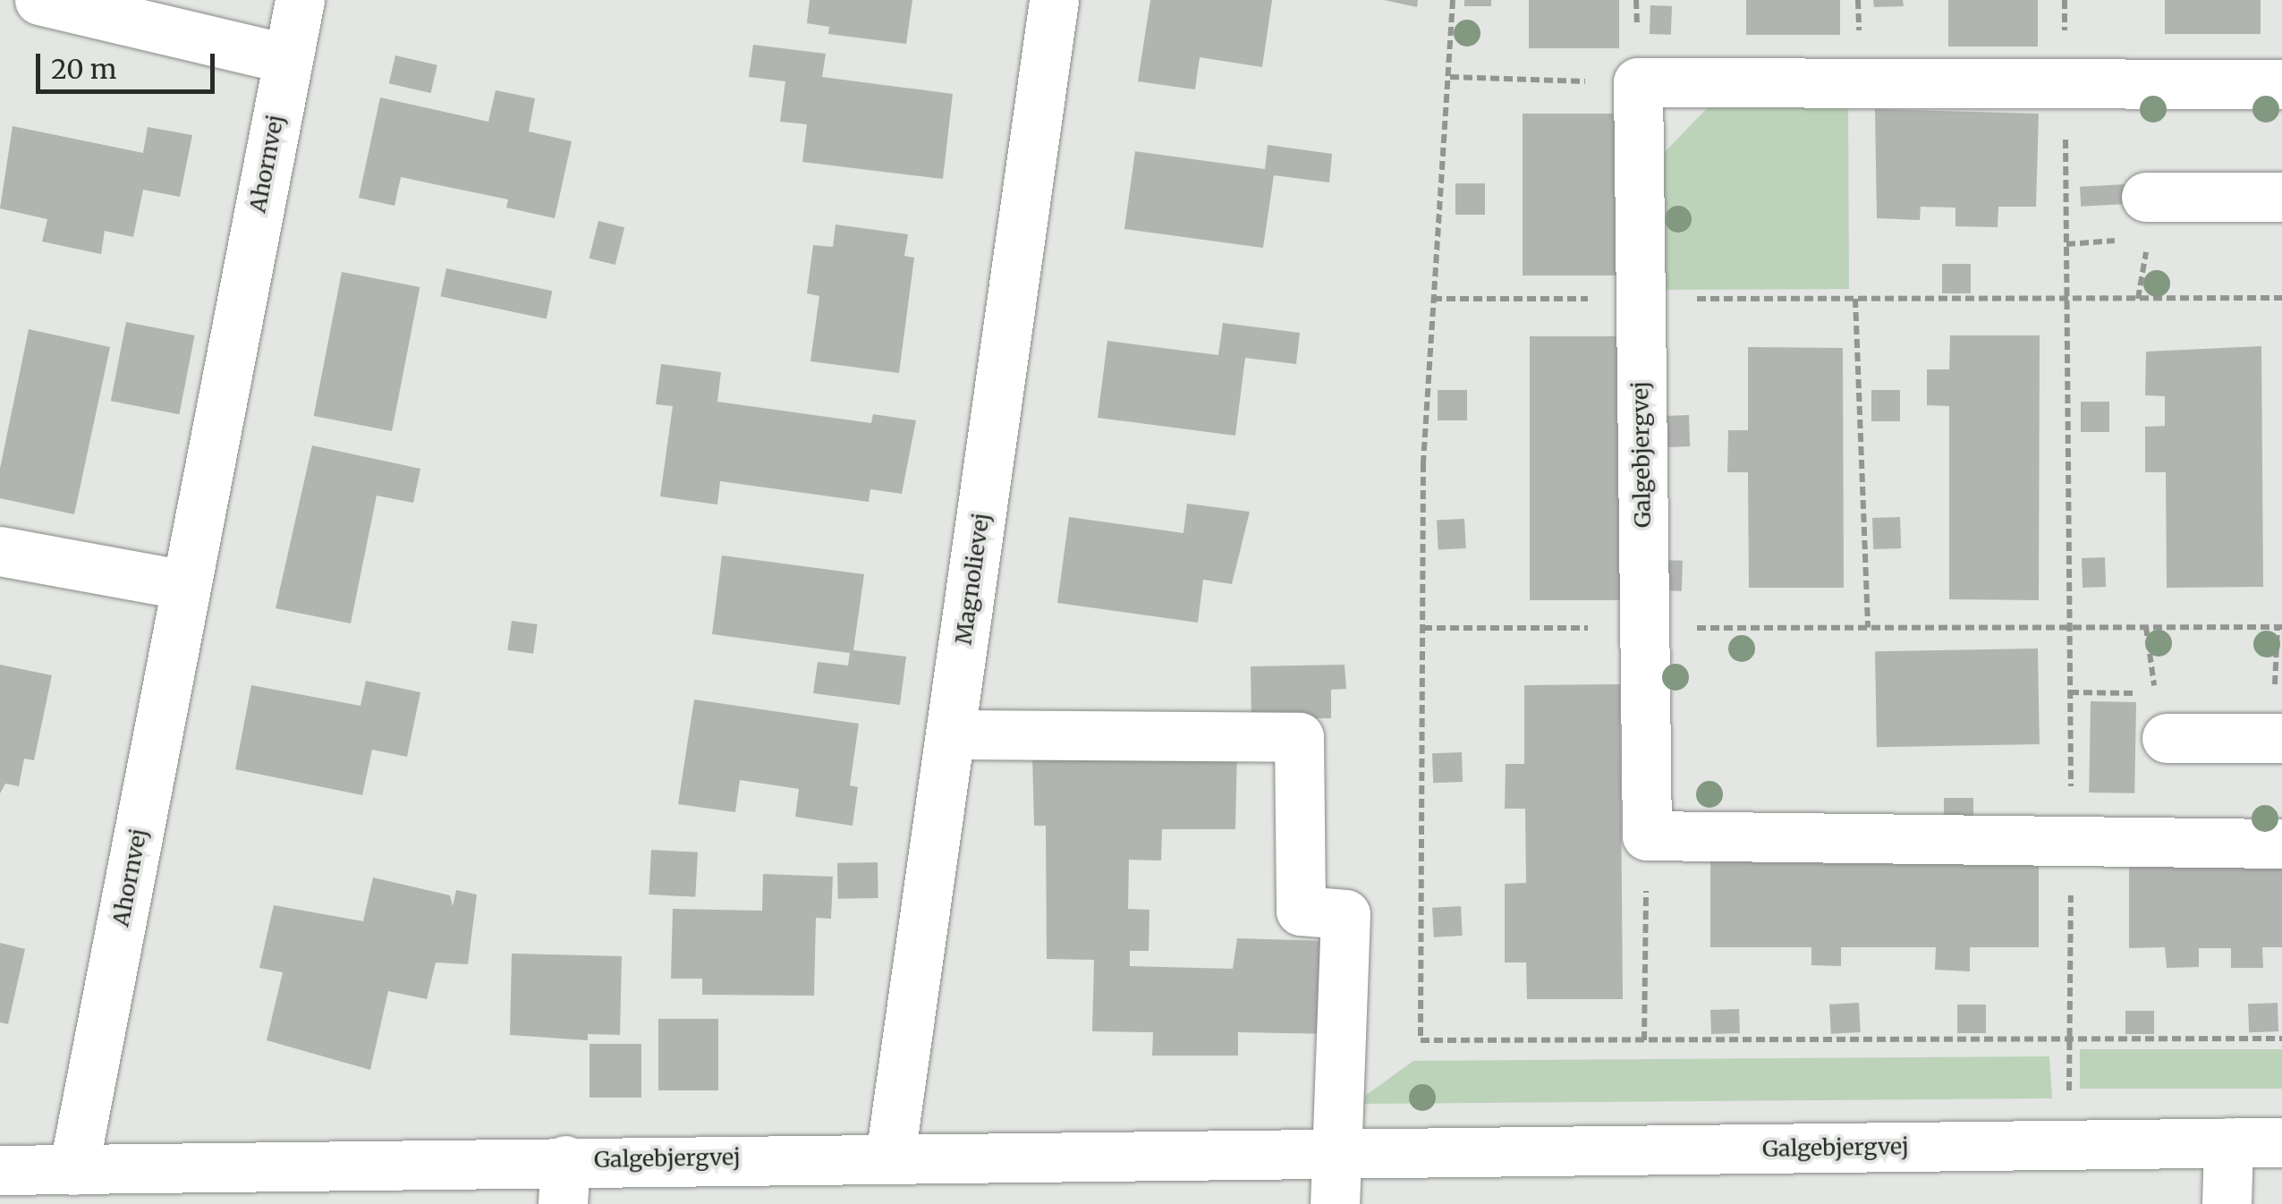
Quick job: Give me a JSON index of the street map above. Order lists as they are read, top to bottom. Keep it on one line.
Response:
{"streets":{"street":["Ahornvej","Galgebjergvej","Magnolievej"]},"crossings":[["Ahornvej","Galgebjergvej"],["Galgebjergvej","Magnolievej"]],"scale_bar":"20 m"}
